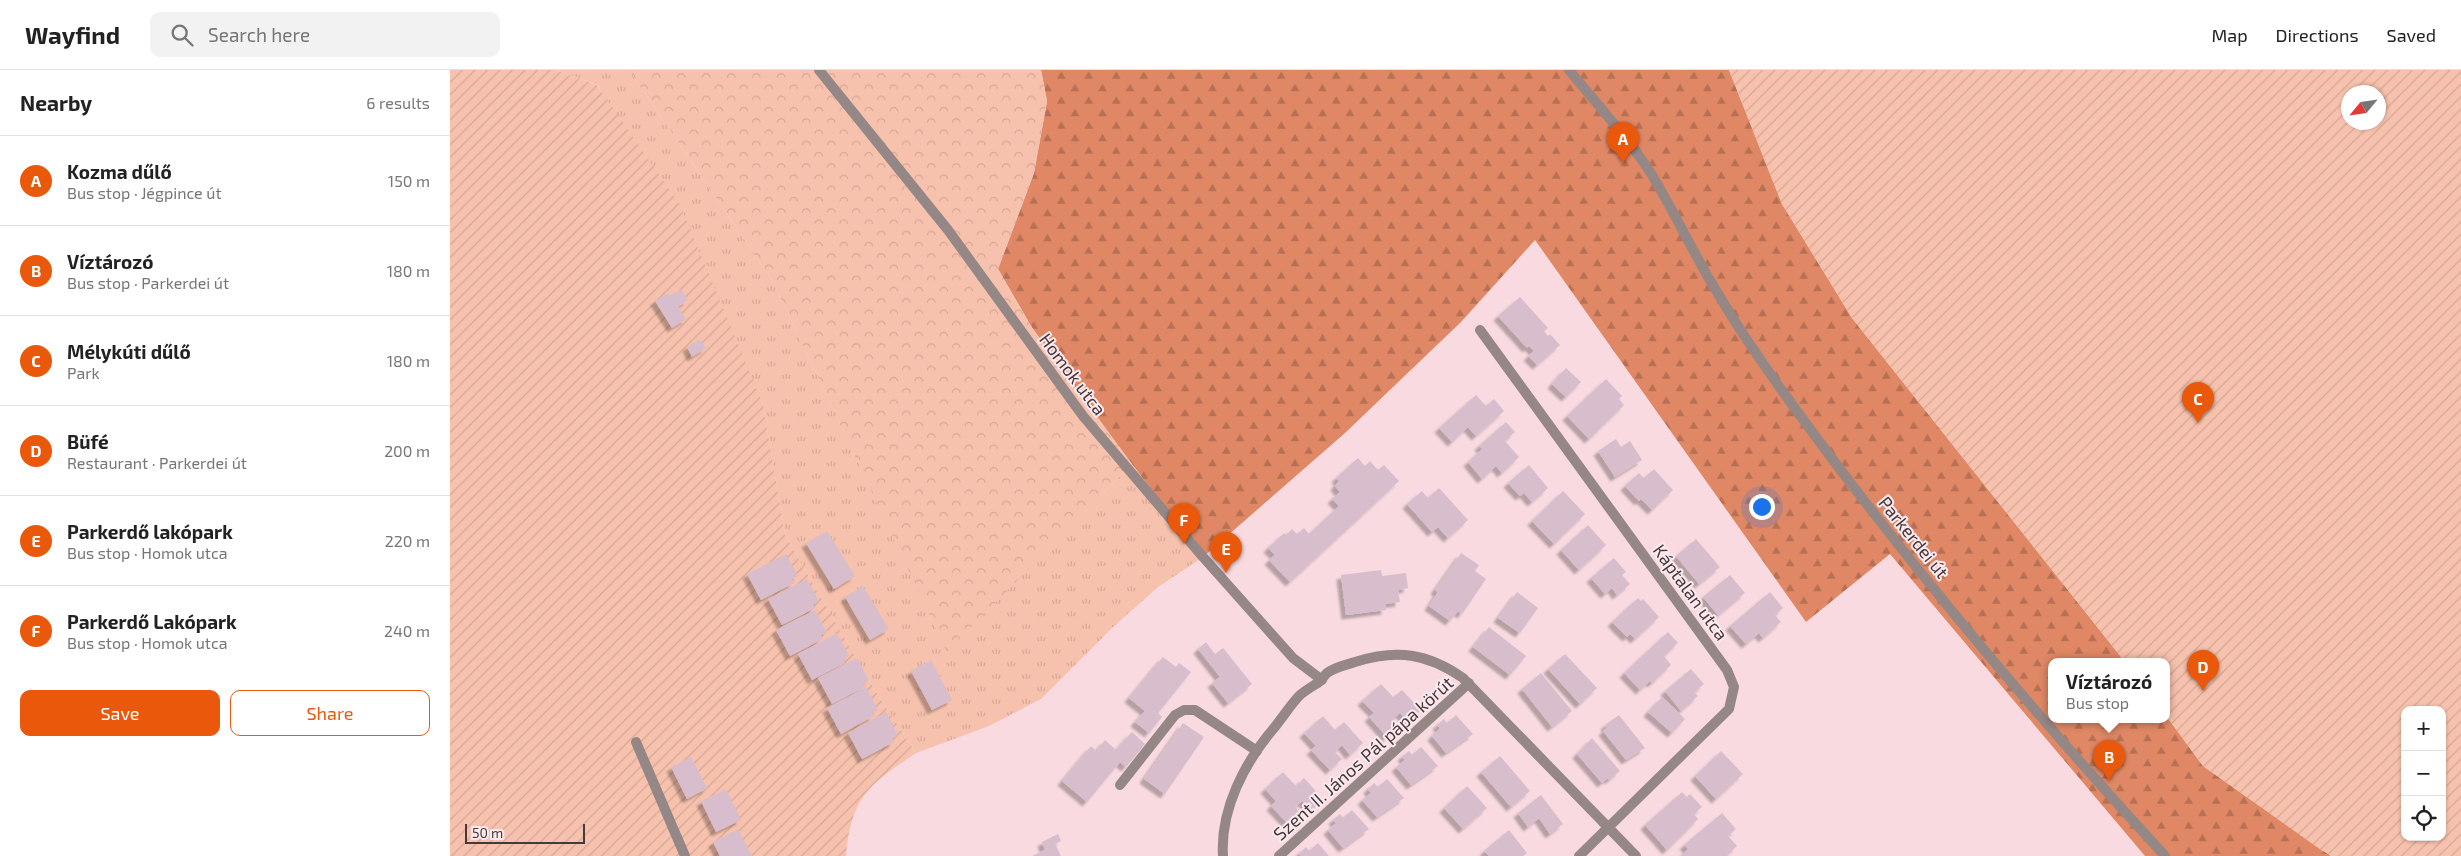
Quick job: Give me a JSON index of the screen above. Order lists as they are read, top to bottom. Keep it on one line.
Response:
{"streets":{"street":["Homok utca","Parkerdei út","Káptalan utca","Szent II. János Pál pápa körút"]},"crossings":[["Homok utca","Szent II. János Pál pápa körút"],["Káptalan utca","Szent II. János Pál pápa körút"]],"scale_bar":"50 m","north":"bottom left","page":{"header":"Wayfind","search":"Search here","nav":["Map","Directions","Saved"],"heading":["Nearby","6 results"],"pins":["A","C","F","E","D","B"],"list":[{"mark":"A","name":"Kozma dűlő","note":"Bus stop · Jégpince út","value":"150 m"},{"mark":"B","name":"Víztározó","note":"Bus stop · Parkerdei út","value":"180 m"},{"mark":"C","name":"Mélykúti dűlő","note":"Park","value":"180 m"},{"mark":"D","name":"Büfé","note":"Restaurant · Parkerdei út","value":"200 m"},{"mark":"E","name":"Parkerdő lakópark","note":"Bus stop · Homok utca","value":"220 m"},{"mark":"F","name":"Parkerdő Lakópark","note":"Bus stop · Homok utca","value":"240 m"}],"popup":["Víztározó","Bus stop"],"buttons":["Save","Share"],"map_buttons":["+","−"],"scale":"50 m"}}
